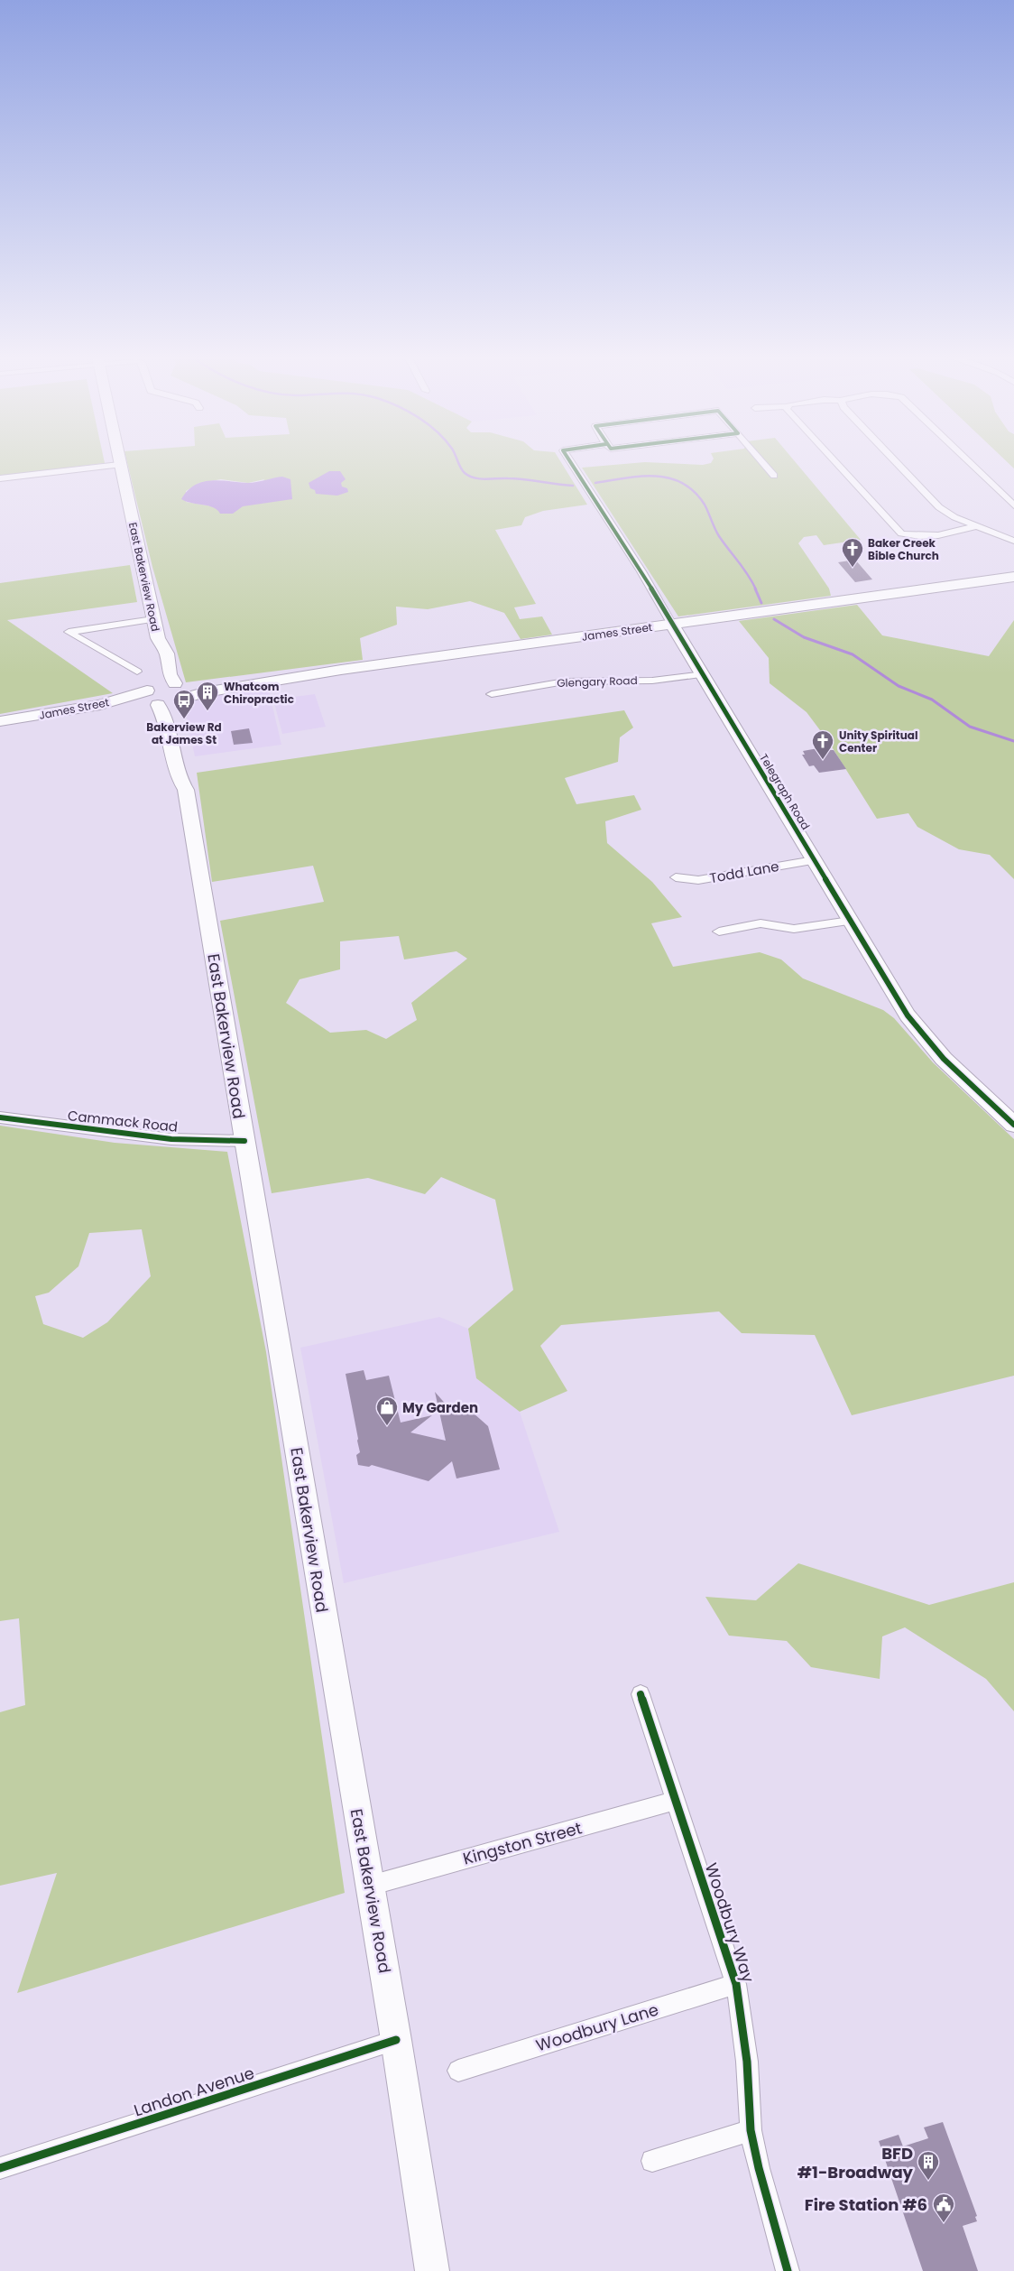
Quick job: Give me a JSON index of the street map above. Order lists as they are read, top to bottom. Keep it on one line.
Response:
{"streets":{"main road":["East Bakerview Road","James Street","Telegraph Road"],"street":["Glengary Road","Todd Lane","Cammack Road","Kingston Street","Woodbury Way","Woodbury Lane","Landon Avenue"]},"crossings":[["East Bakerview Road","James Street"],["East Bakerview Road","Cammack Road"],["East Bakerview Road","Kingston Street"],["East Bakerview Road","Landon Avenue"],["James Street","Telegraph Road"],["Glengary Road","Telegraph Road"],["Telegraph Road","Todd Lane"],["Kingston Street","Woodbury Way"],["Woodbury Way","Woodbury Lane"]],"places":{"church":["Baker Creek Bible Church","Unity Spiritual Center"],"building":["Whatcom Chiropractic","BFD #1-Broadway"],"bus stop":["Bakerview Rd at James St"],"shop":["My Garden"],"public building":["Fire Station #6"]}}
